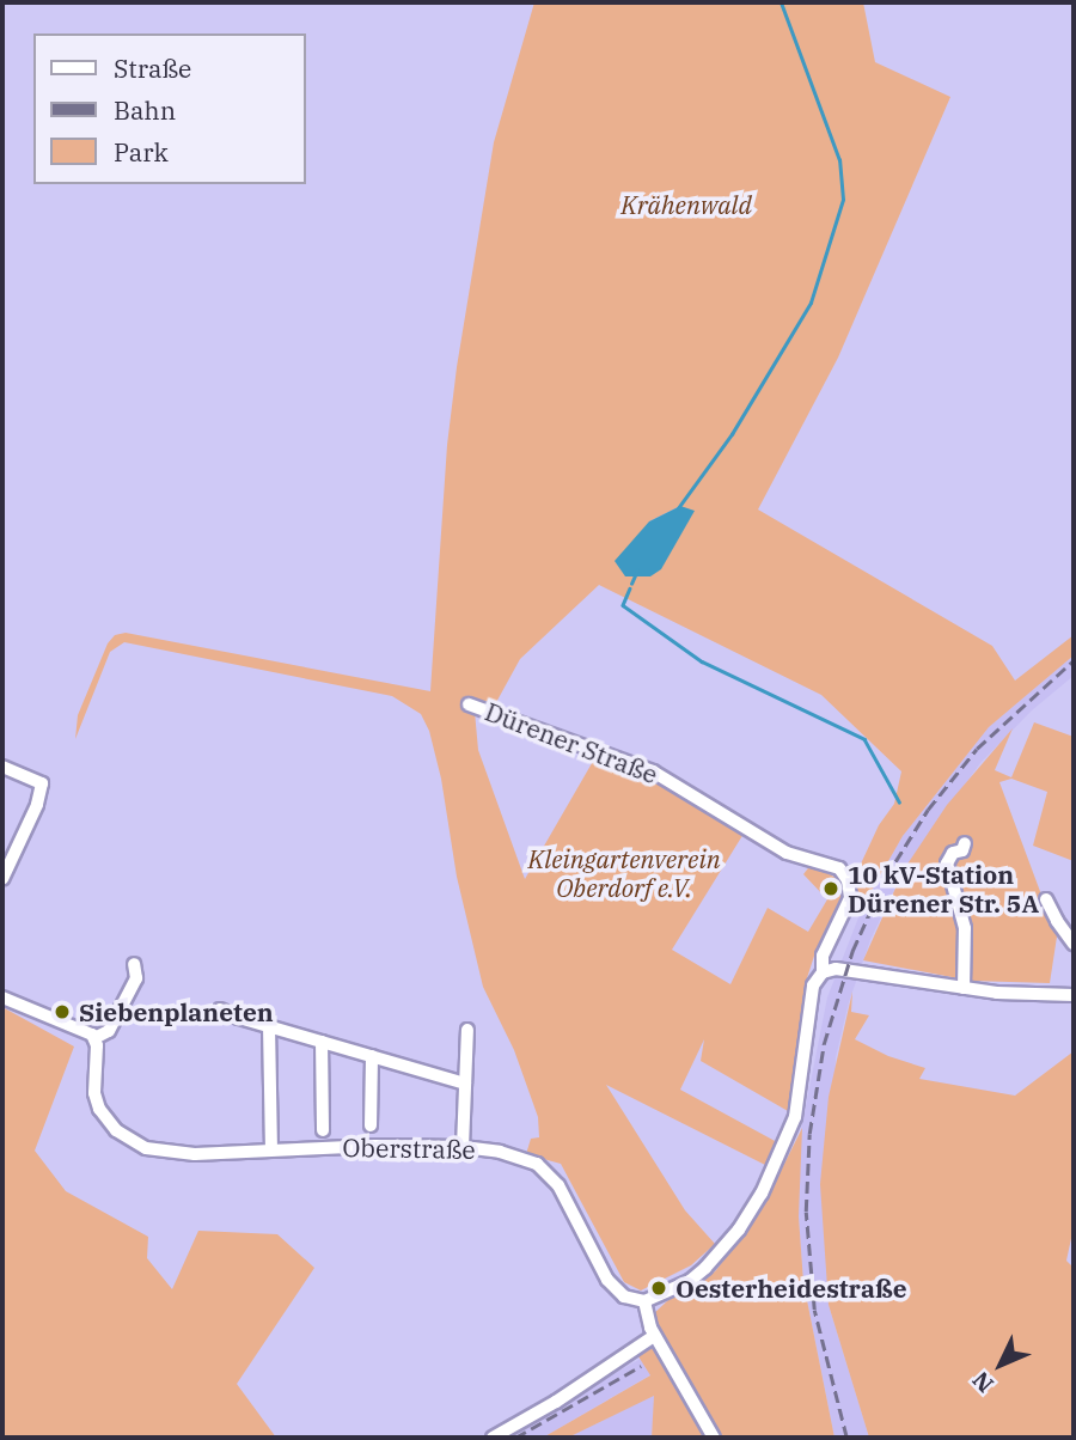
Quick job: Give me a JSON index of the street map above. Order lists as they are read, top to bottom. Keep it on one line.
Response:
{"streets":{"street":["Dürener Straße","Oberstraße"]},"parks":["Krähenwald","Kleingartenverein Oberdorf e.V."],"places":["10 kV-Station Dürener Str. 5A","Siebenplaneten","Oesterheidestraße"],"legend":["Straße","Bahn","Park"],"north":"bottom left"}
